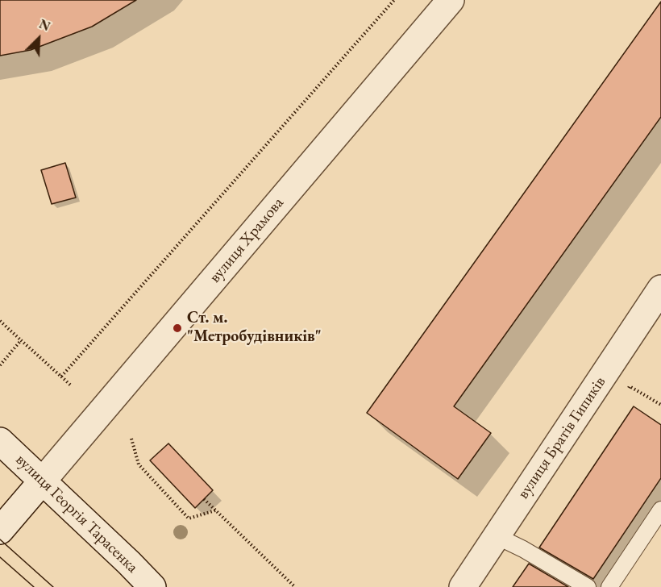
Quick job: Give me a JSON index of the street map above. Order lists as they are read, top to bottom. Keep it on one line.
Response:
{"streets":{"street":["вулиця Храмова","вулиця Братів Гипиків","вулиця Георгія Тарасенка"]},"crossings":[["вулиця Храмова","вулиця Георгія Тарасенка"]],"places":["Ст. м. \"Метробудівників\""],"north":"top right"}
